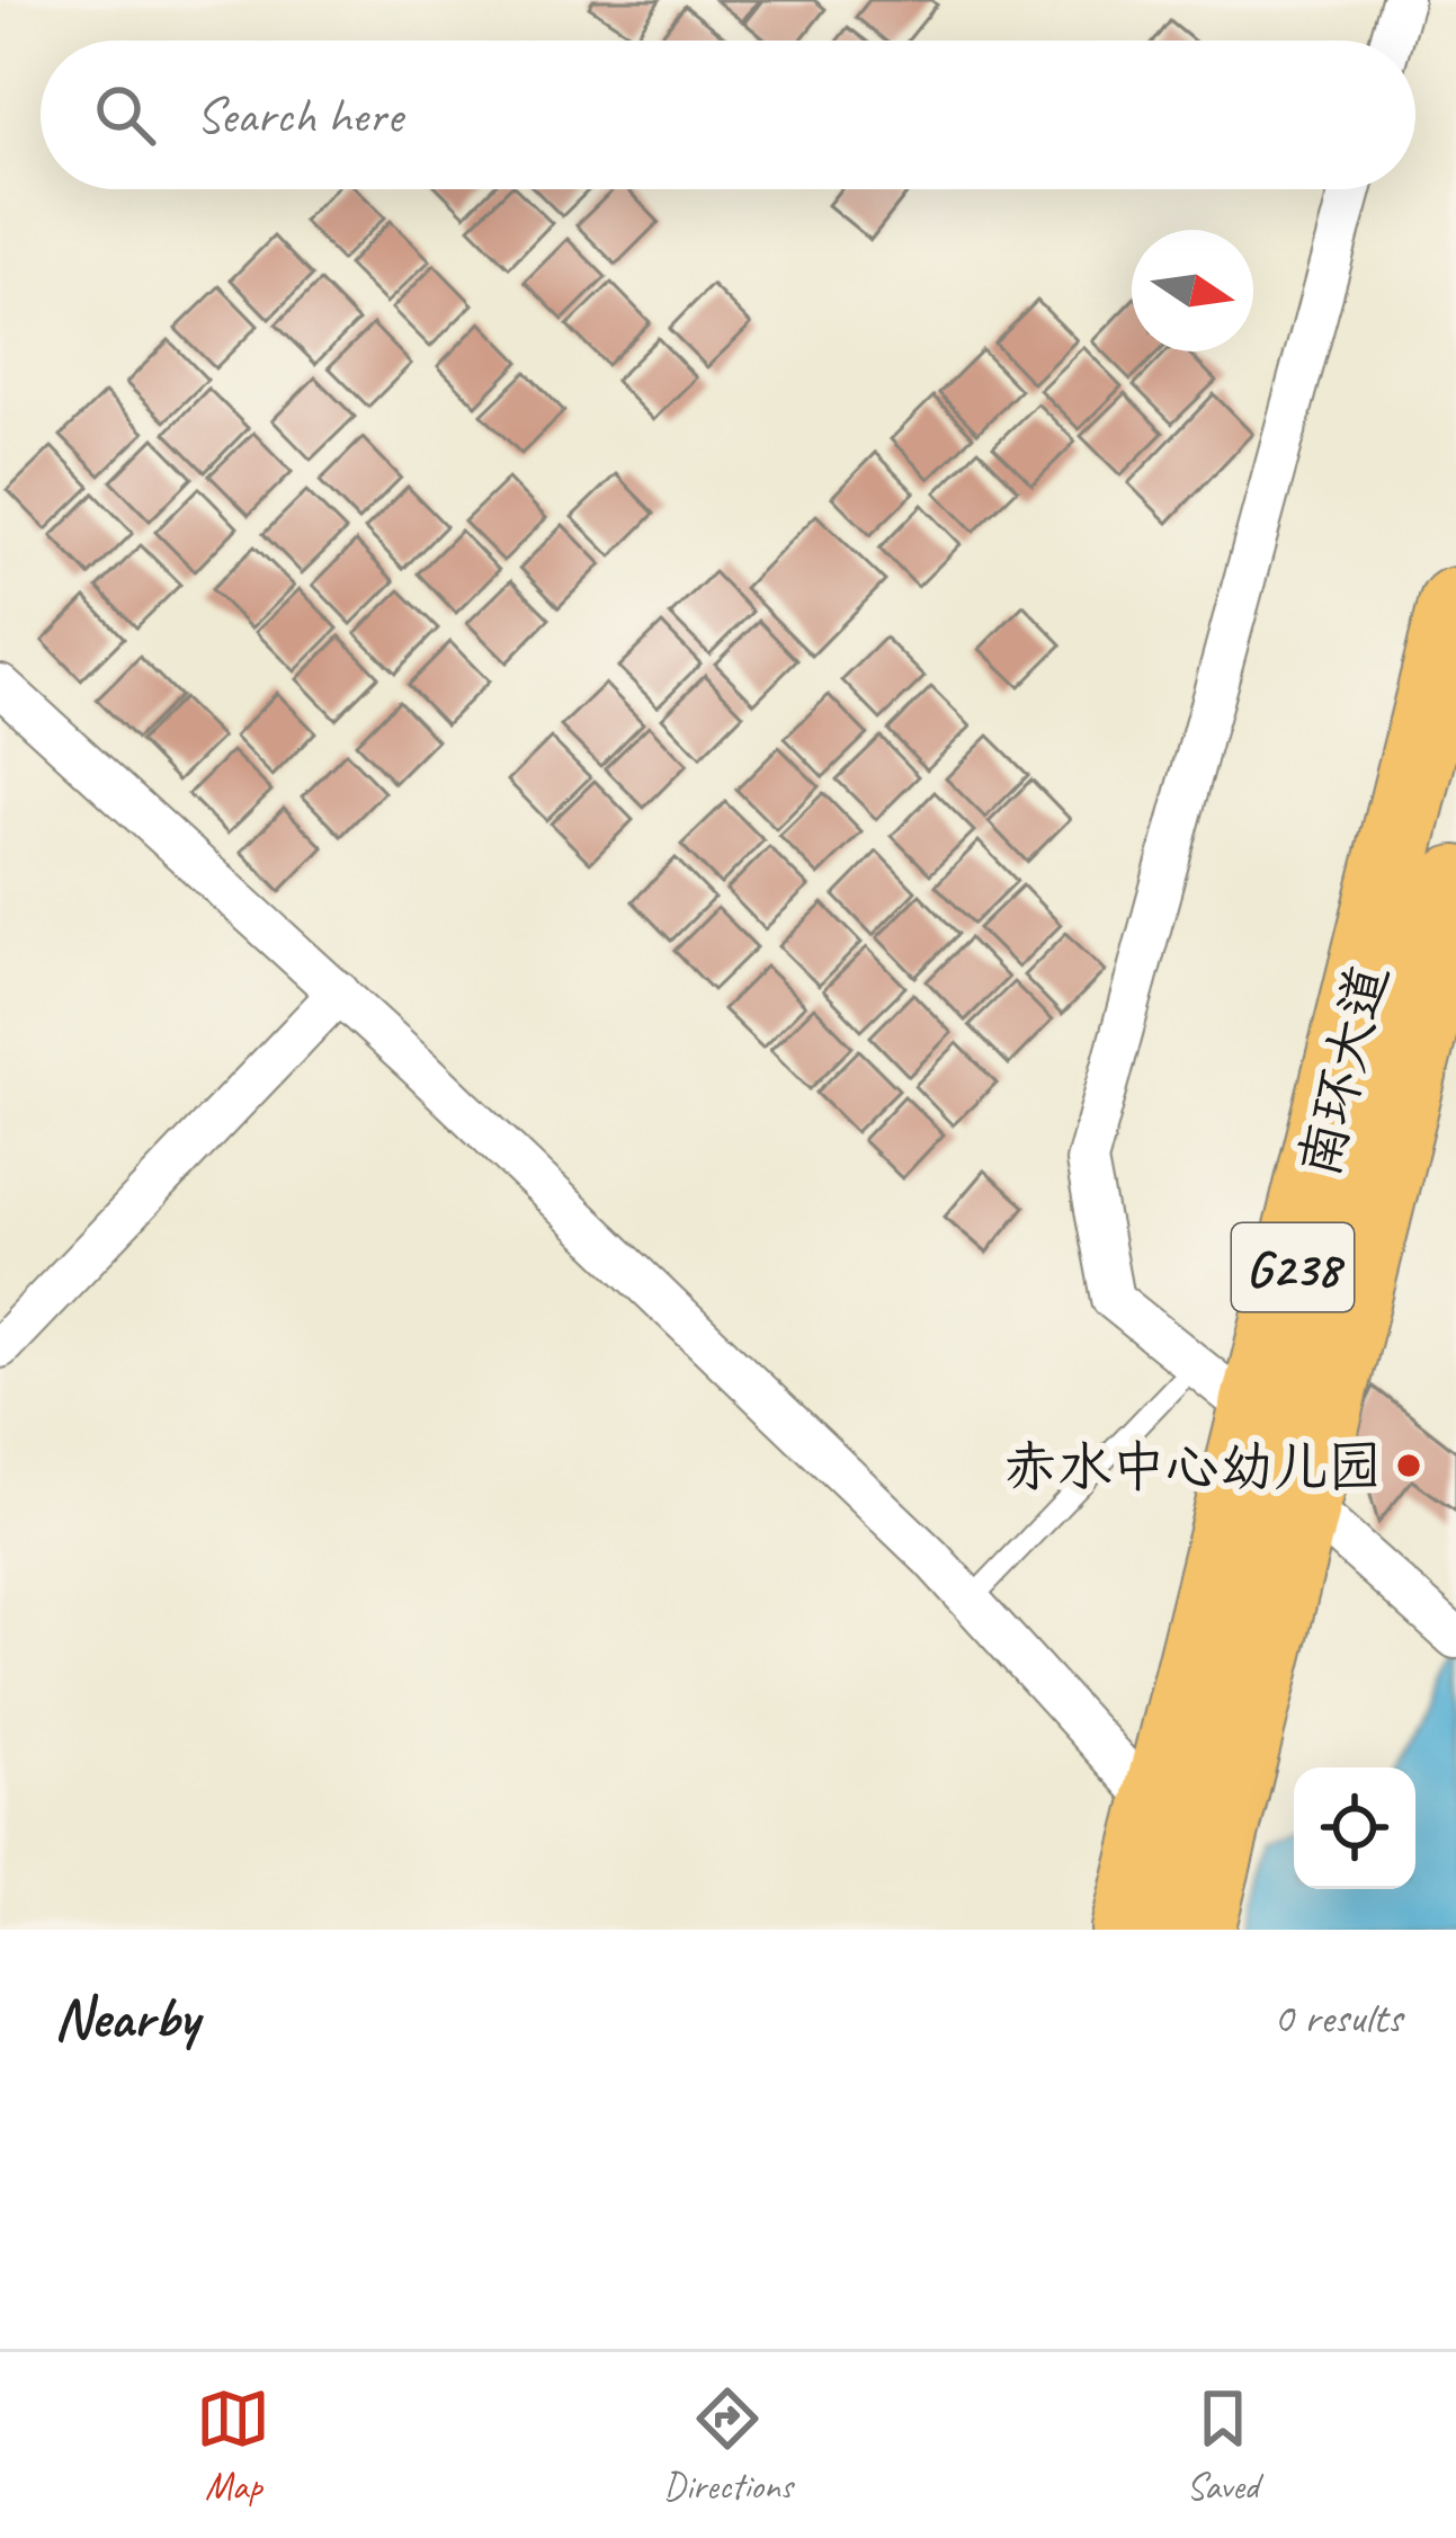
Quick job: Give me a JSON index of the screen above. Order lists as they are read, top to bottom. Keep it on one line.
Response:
{"streets":{"highway":["南环大道","G238"]},"places":["赤水中心幼儿园"],"north":"right","page":{"search":"Search here","heading":["Nearby","0 results"],"nav":["Map","Directions","Saved"]}}
